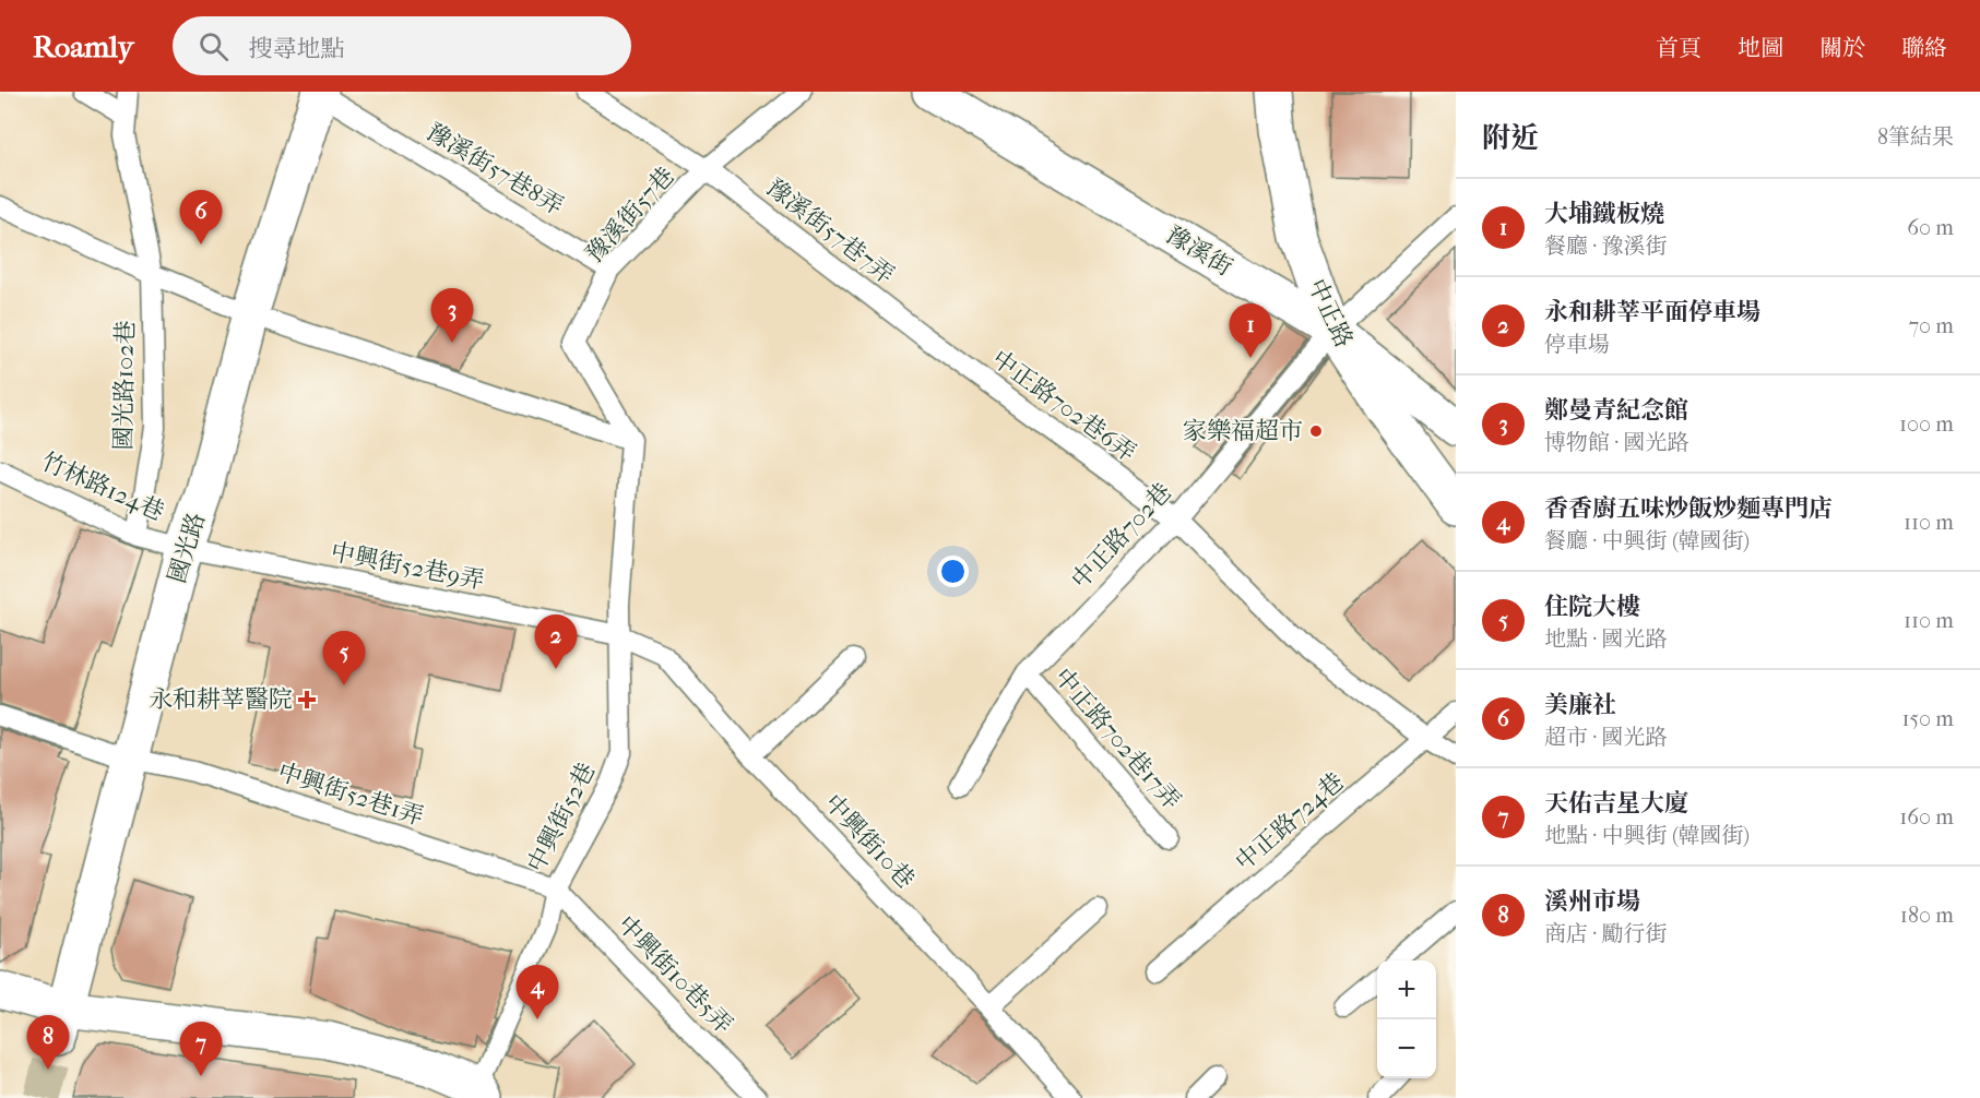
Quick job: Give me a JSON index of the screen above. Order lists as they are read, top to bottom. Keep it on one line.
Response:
{"streets":{"street":["豫溪街","中正路","國光路"],"lane":["豫溪街57巷8弄","豫溪街57巷","豫溪街57巷7弄","國光路102巷","中正路702巷6弄","竹林路124巷","中正路702巷","中興街52巷9弄","中正路702巷17弄","中興街52巷1弄","中興街52巷","中正路724巷","中興街10巷","中興街10巷5弄"]},"crossings":[["豫溪街57巷8弄","豫溪街57巷"],["豫溪街57巷8弄","國光路"],["豫溪街57巷","豫溪街57巷7弄"],["豫溪街57巷7弄","中正路702巷6弄"],["豫溪街","中正路"],["豫溪街","中正路702巷"],["中正路","中正路702巷"],["國光路102巷","竹林路124巷"],["中正路702巷6弄","中正路702巷"],["中正路702巷6弄","中正路724巷"],["竹林路124巷","國光路"],["竹林路124巷","中興街52巷9弄"],["中正路702巷","中正路702巷17弄"],["國光路","中興街52巷9弄"],["國光路","中興街52巷1弄"],["中興街52巷9弄","中興街52巷"],["中興街52巷9弄","中興街10巷"],["中興街52巷1弄","中興街52巷"],["中興街52巷1弄","中興街10巷5弄"],["中興街52巷","中興街10巷"],["中興街52巷","中興街10巷5弄"]],"places":{"other":["家樂福超市"],"health":["永和耕莘醫院"]},"page":{"header":"Roamly","search":"搜尋地點","nav":["首頁","地圖","關於","聯絡"],"heading":["附近","8筆結果"],"list":[{"mark":"1","name":"大埔鐵板燒","note":"餐廳 · 豫溪街","value":"60 m"},{"mark":"2","name":"永和耕莘平面停車場","note":"停車場","value":"70 m"},{"mark":"3","name":"鄭曼青紀念館","note":"博物館 · 國光路","value":"100 m"},{"mark":"4","name":"香香廚五味炒飯炒麵專門店","note":"餐廳 · 中興街 (韓國街)","value":"110 m"},{"mark":"5","name":"住院大樓","note":"地點 · 國光路","value":"110 m"},{"mark":"6","name":"美廉社","note":"超市 · 國光路","value":"150 m"},{"mark":"7","name":"天佑吉星大廈","note":"地點 · 中興街 (韓國街)","value":"160 m"},{"mark":"8","name":"溪州市場","note":"商店 · 勵行街","value":"180 m"}],"pins":["6","3","1","2","5","4","8","7"],"map_buttons":["+","−"]}}
